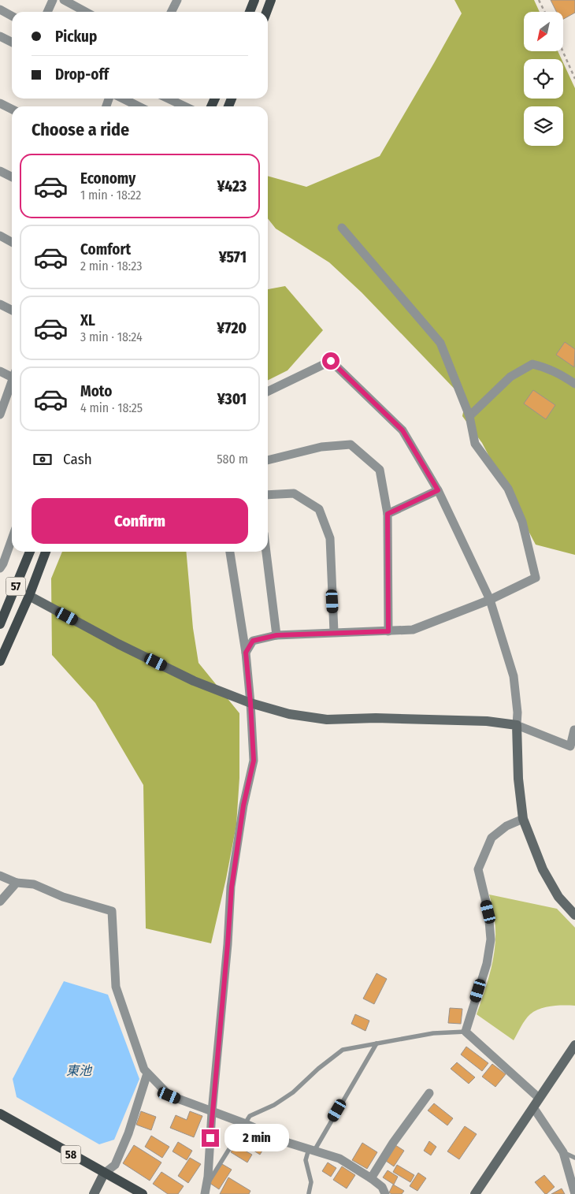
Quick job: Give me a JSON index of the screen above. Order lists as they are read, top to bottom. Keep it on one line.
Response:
{"streets":{"main road":["57","58"]},"water":["東池"],"north":"bottom left","page":{"banner":["Pickup","Drop-off"],"heading":"Choose a ride","list":[{"name":"Economy","note":"1 min · 18:22","value":"¥423"},{"name":"Comfort","note":"2 min · 18:23","value":"¥571"},{"name":"XL","note":"3 min · 18:24","value":"¥720"},{"name":"Moto","note":"4 min · 18:25","value":"¥301"}],"pay":["Cash","580 m"],"buttons":"Confirm","bubble":"2 min"}}
